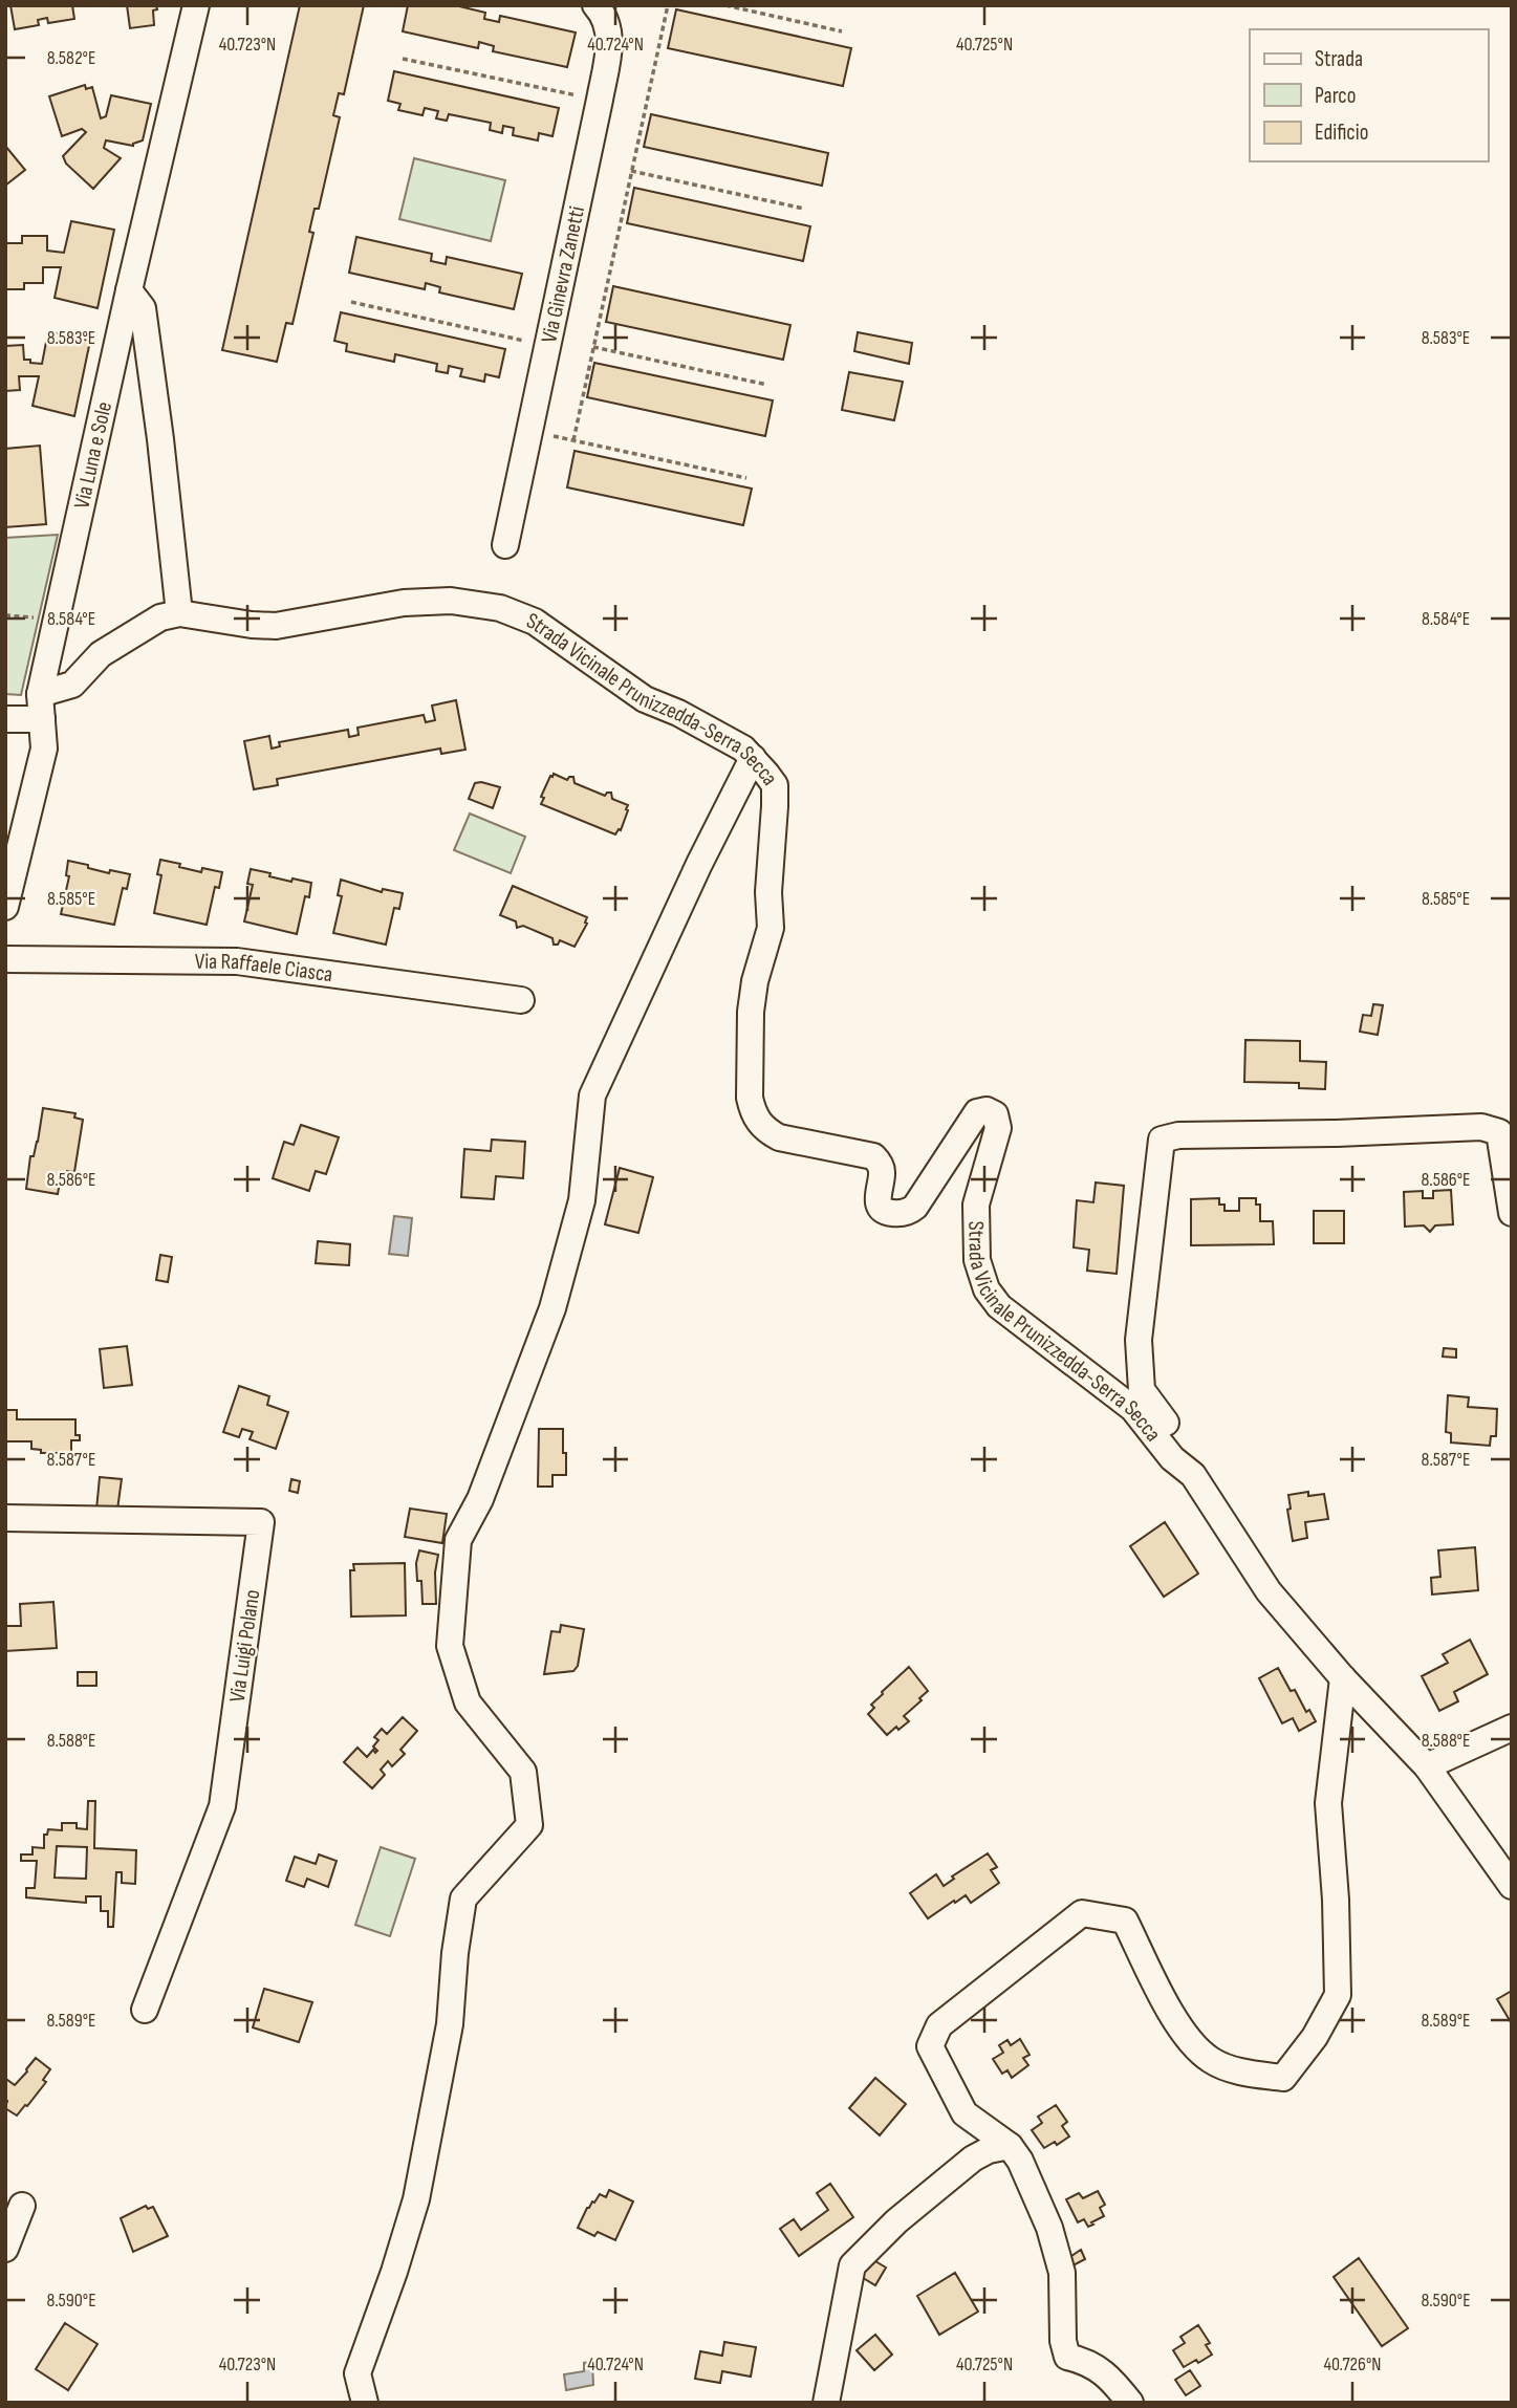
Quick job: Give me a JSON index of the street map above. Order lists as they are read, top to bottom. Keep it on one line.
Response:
{"streets":{"street":["Via Ginevra Zanetti","Via Luna e Sole","Strada Vicinale Prunizzedda-Serra Secca","Via Raffaele Ciasca","Via Luigi Polano"]},"legend":["Strada","Parco","Edificio"],"coordinates":["40.723°N","40.724°N","40.725°N","8.582°E","8.583°E","8.584°E","8.585°E","8.586°E","8.587°E","8.588°E","8.589°E","8.590°E","40.726°N"]}
